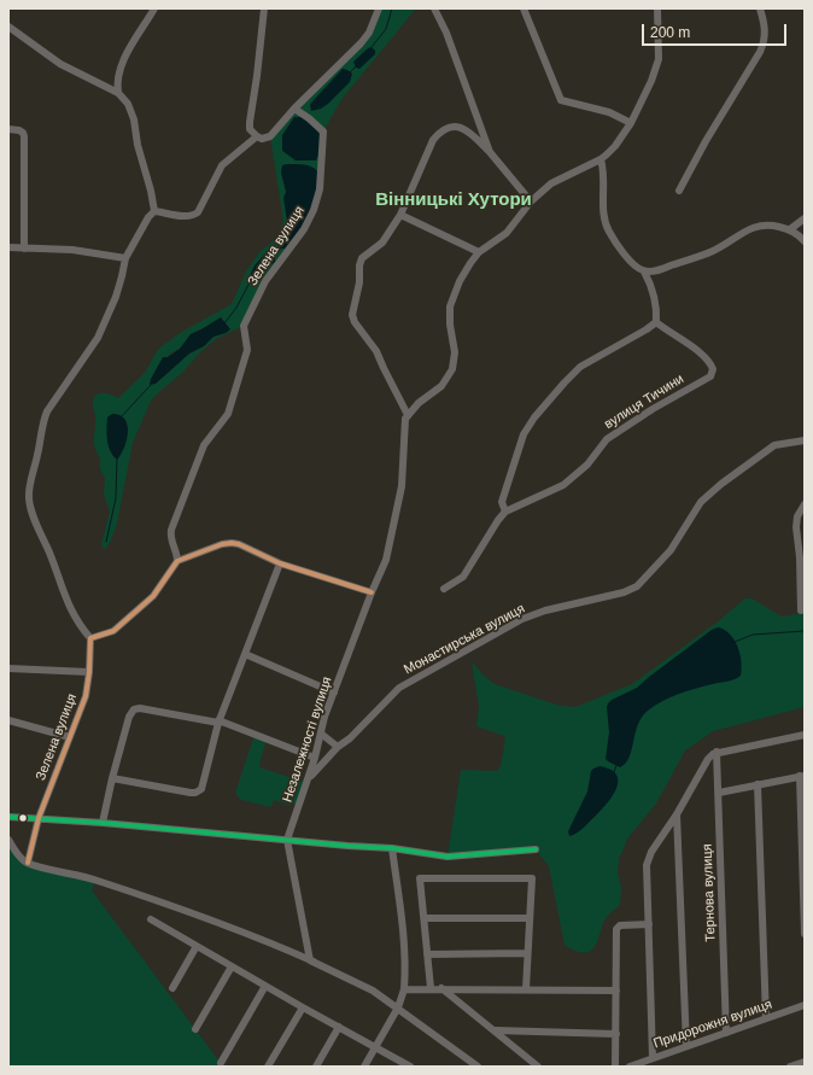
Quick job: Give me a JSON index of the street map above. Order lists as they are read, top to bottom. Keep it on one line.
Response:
{"streets":{"street":["Зелена вулиця","вулиця Тичини","Монастирська вулиця","Незалежності вулиця","Тернова вулиця","Придорожня вулиця"]},"crossings":[["Монастирська вулиця","Незалежності вулиця"],["Тернова вулиця","Придорожня вулиця"]],"districts":["Вінницькі Хутори"],"scale_bar":"200 m"}
